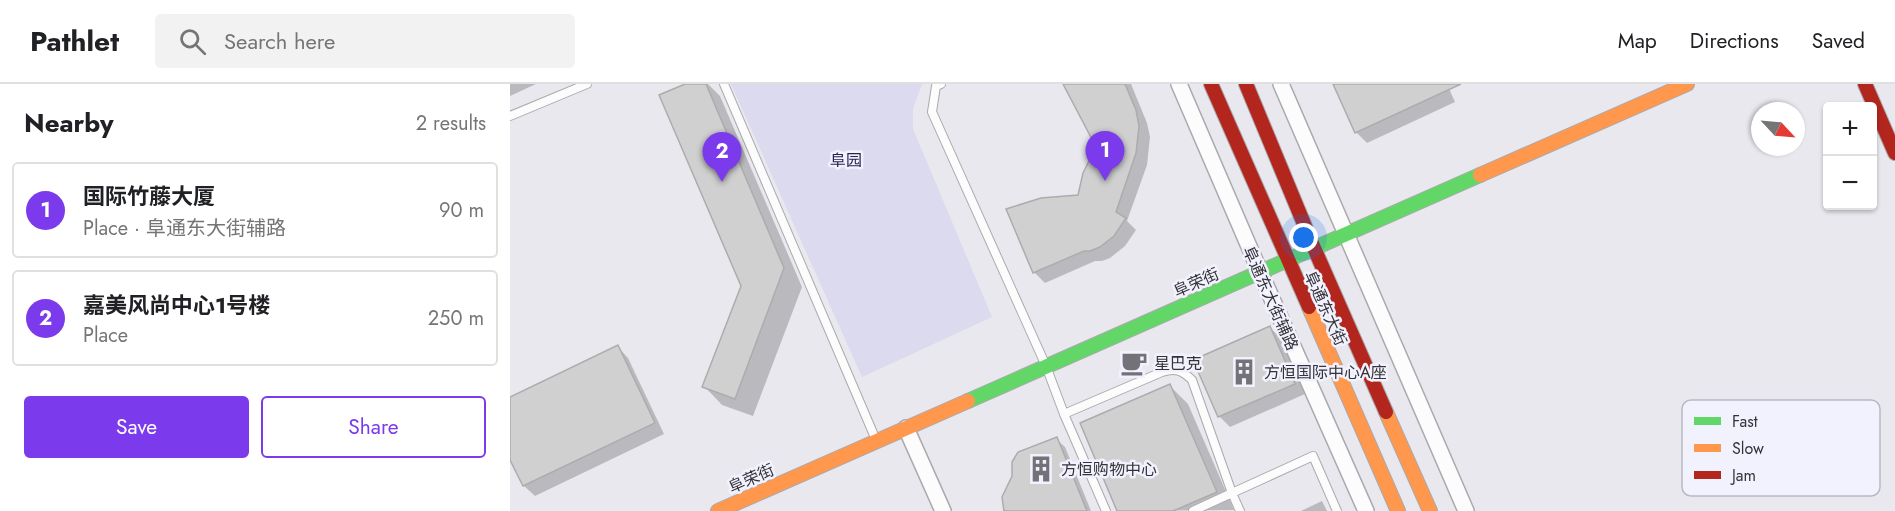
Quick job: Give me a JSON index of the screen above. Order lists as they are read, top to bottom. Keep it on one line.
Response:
{"streets":{"street":["阜荣街","阜通东大街辅路","阜通东大街"]},"crossings":[["阜荣街","阜通东大街辅路"],["阜荣街","阜通东大街"]],"parks":["阜园"],"places":{"cafe":["星巴克"],"building":["方恒国际中心A座","方恒购物中心"]},"legend":["Fast","Slow","Jam"],"north":"bottom right","page":{"header":"Pathlet","search":"Search here","nav":["Map","Directions","Saved"],"heading":["Nearby","2 results"],"map_buttons":["+","−"],"pins":["1","2"],"list":[{"mark":"1","name":"国际竹藤大厦","note":"Place · 阜通东大街辅路","value":"90 m"},{"mark":"2","name":"嘉美风尚中心1号楼","note":"Place","value":"250 m"}],"buttons":["Save","Share"]}}
